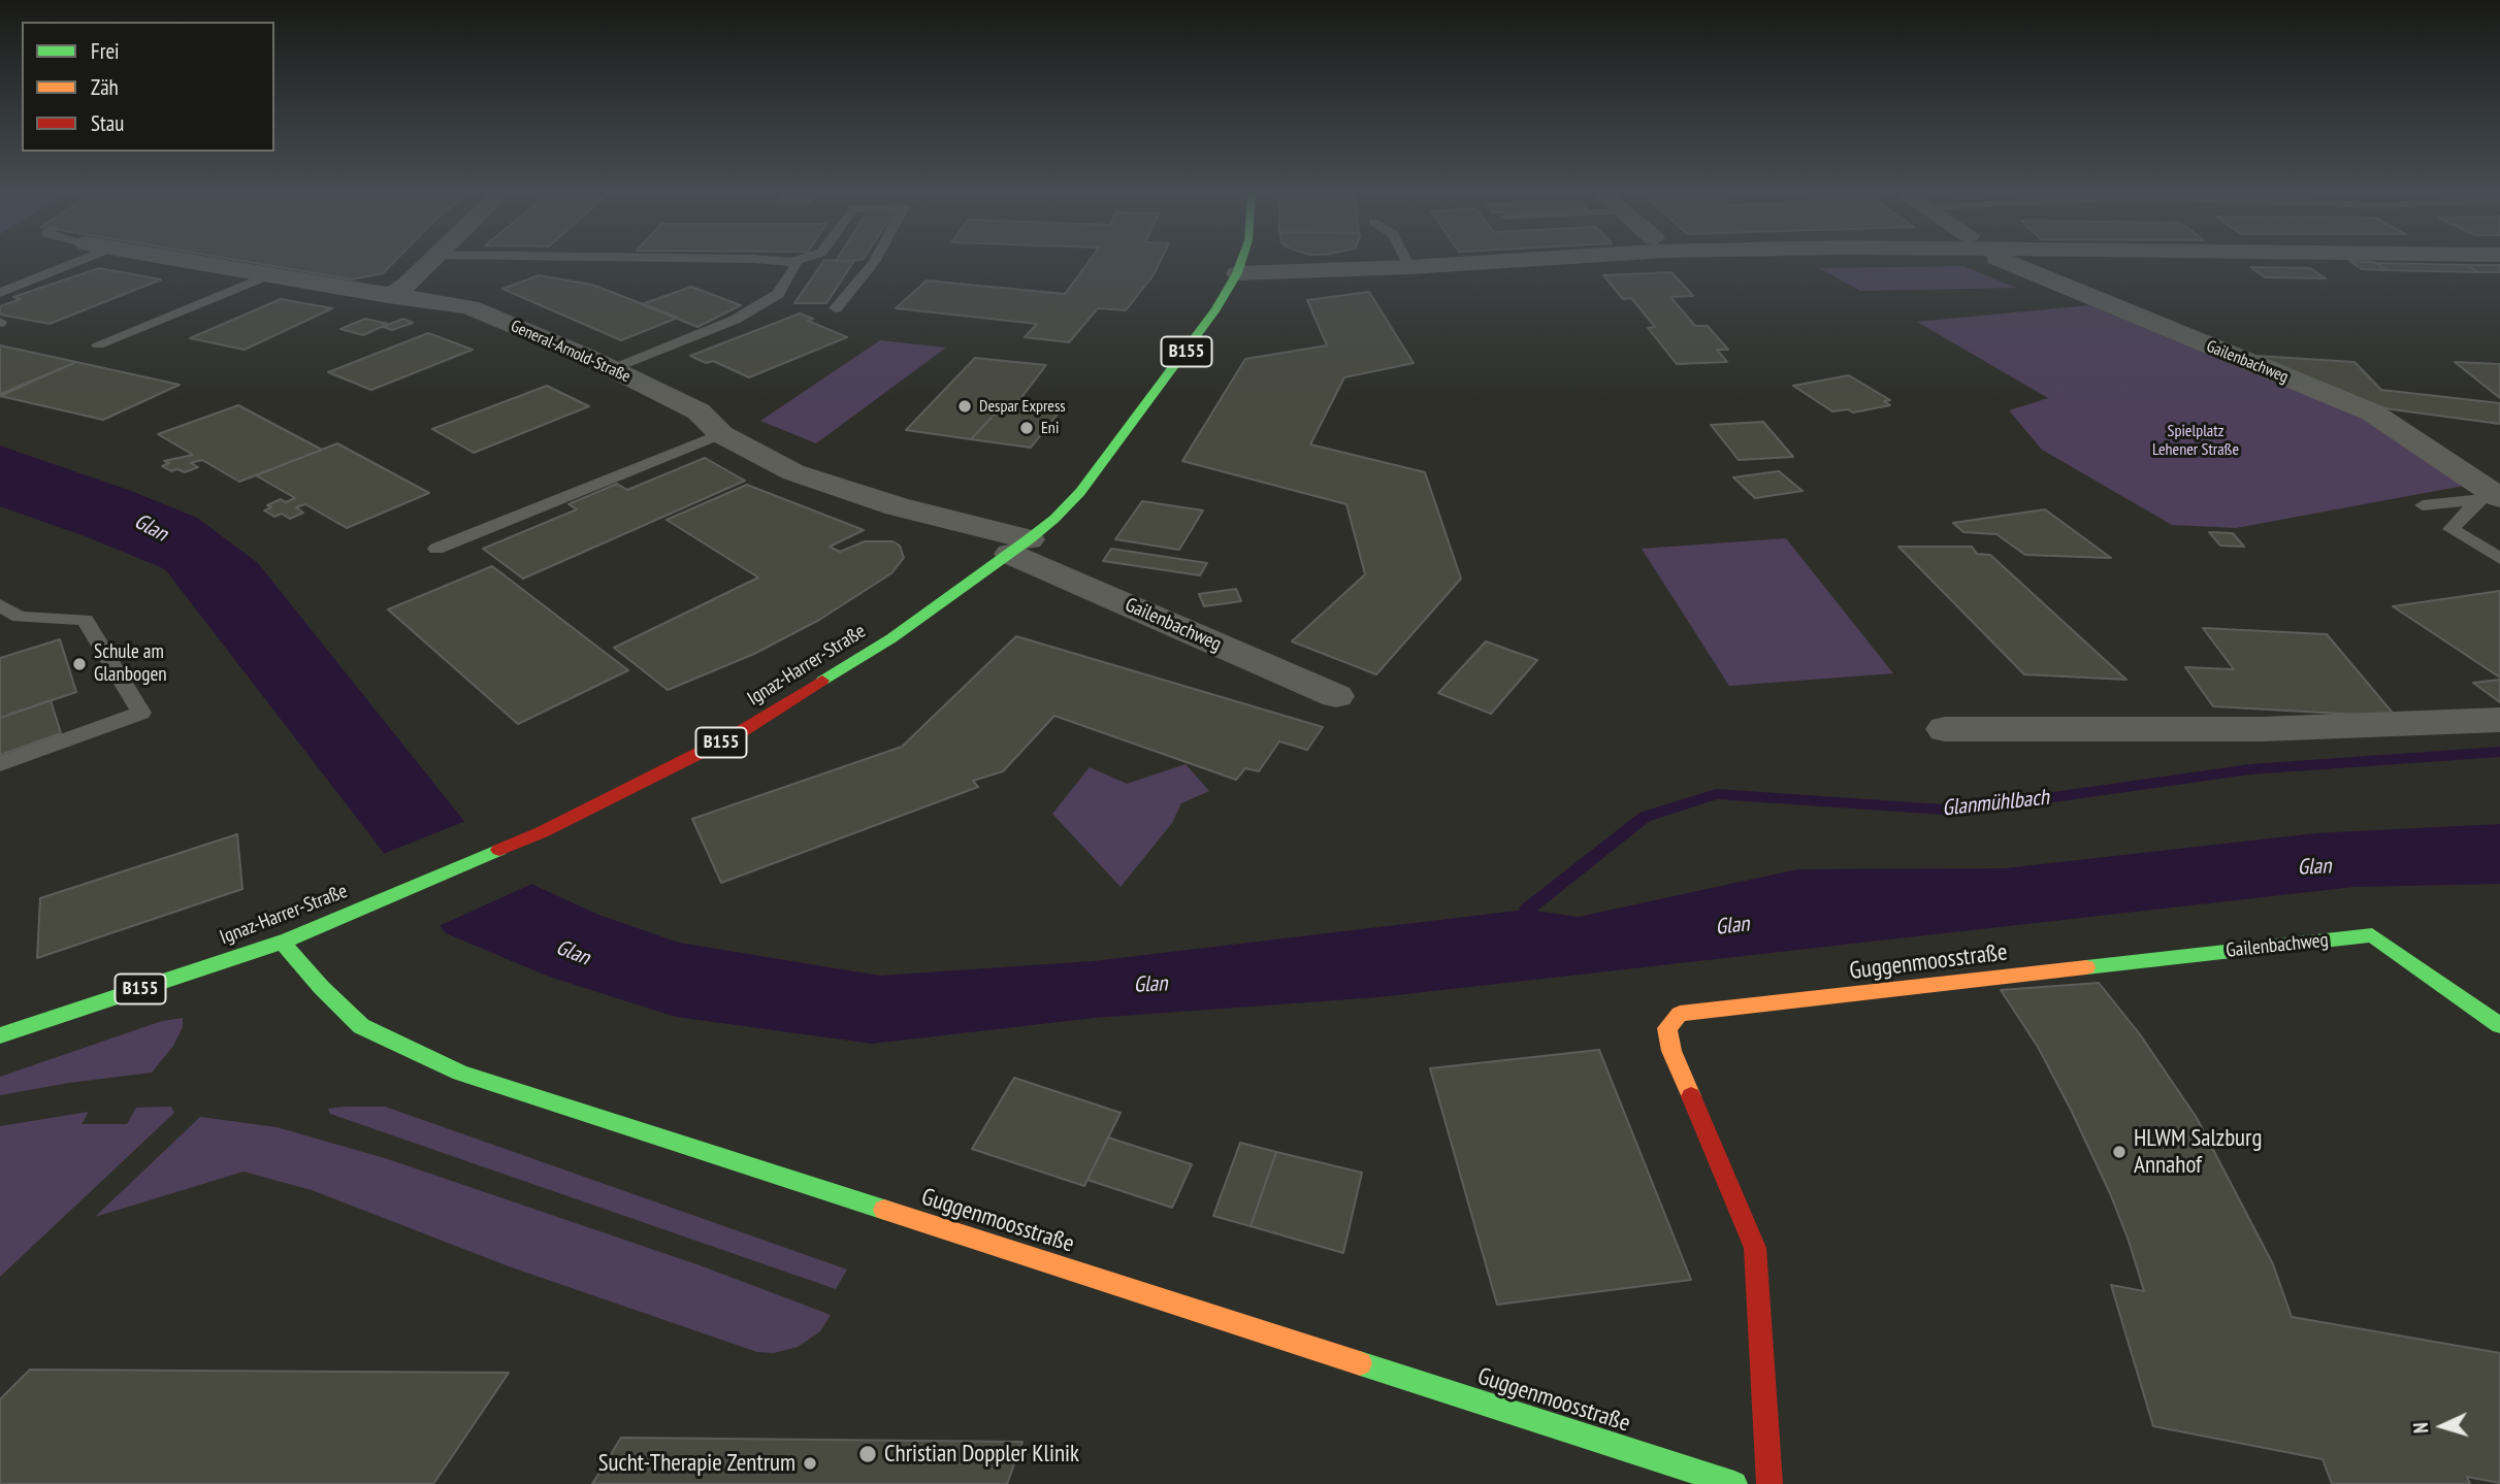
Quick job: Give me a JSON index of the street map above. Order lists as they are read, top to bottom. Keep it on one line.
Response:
{"streets":{"main road":["B155","Gailenbachweg","Ignaz-Harrer-Straße","Guggenmoosstraße"],"street":["General-Arnold-Straße"]},"crossings":[["General-Arnold-Straße","Gailenbachweg"],["General-Arnold-Straße","Ignaz-Harrer-Straße"],["Gailenbachweg","Ignaz-Harrer-Straße"],["Gailenbachweg","Guggenmoosstraße"],["Ignaz-Harrer-Straße","Guggenmoosstraße"]],"water":["Glan","Glanmühlbach"],"parks":["Spielplatz Lehener Straße"],"places":["Despar Express","Eni","Schule am Glanbogen","HLWM Salzburg Annahof","Christian Doppler Klinik","Sucht-Therapie Zentrum"],"legend":["Frei","Zäh","Stau"],"north":"left"}
